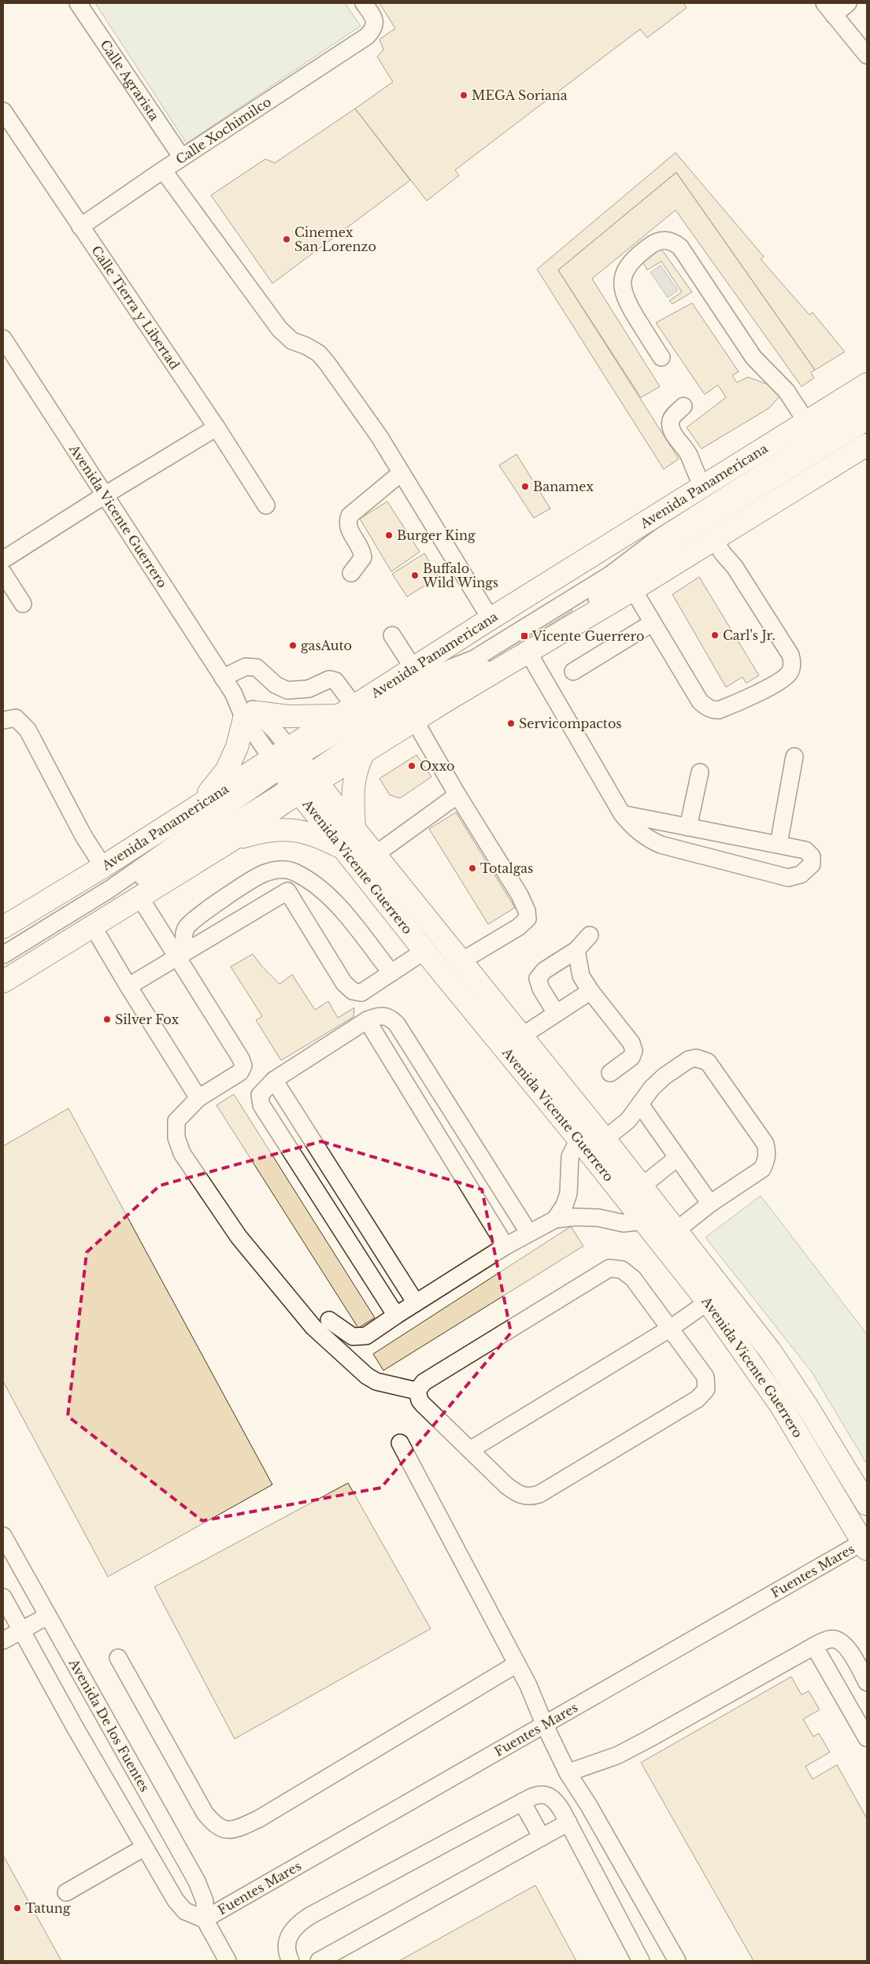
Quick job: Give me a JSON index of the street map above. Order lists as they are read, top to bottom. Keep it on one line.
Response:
{"streets":{"main road":["Avenida Panamericana","Avenida Vicente Guerrero"],"street":["Calle Agrarista","Calle Xochimilco","Calle Tierra y Libertad","Fuentes Mares","Avenida De los Fuentes"]},"crossings":[["Calle Agrarista","Calle Xochimilco"],["Calle Xochimilco","Calle Tierra y Libertad"],["Avenida Panamericana","Avenida Vicente Guerrero"],["Avenida Vicente Guerrero","Fuentes Mares"],["Fuentes Mares","Avenida De los Fuentes"]],"places":{"other":["MEGA Soriana","Cinemex San Lorenzo","Banamex","Burger King","Buffalo Wild Wings","Carl's Jr.","gasAuto","Servicompactos","Oxxo","Totalgas","Silver Fox","Tatung"],"transit":["Vicente Guerrero"]}}
